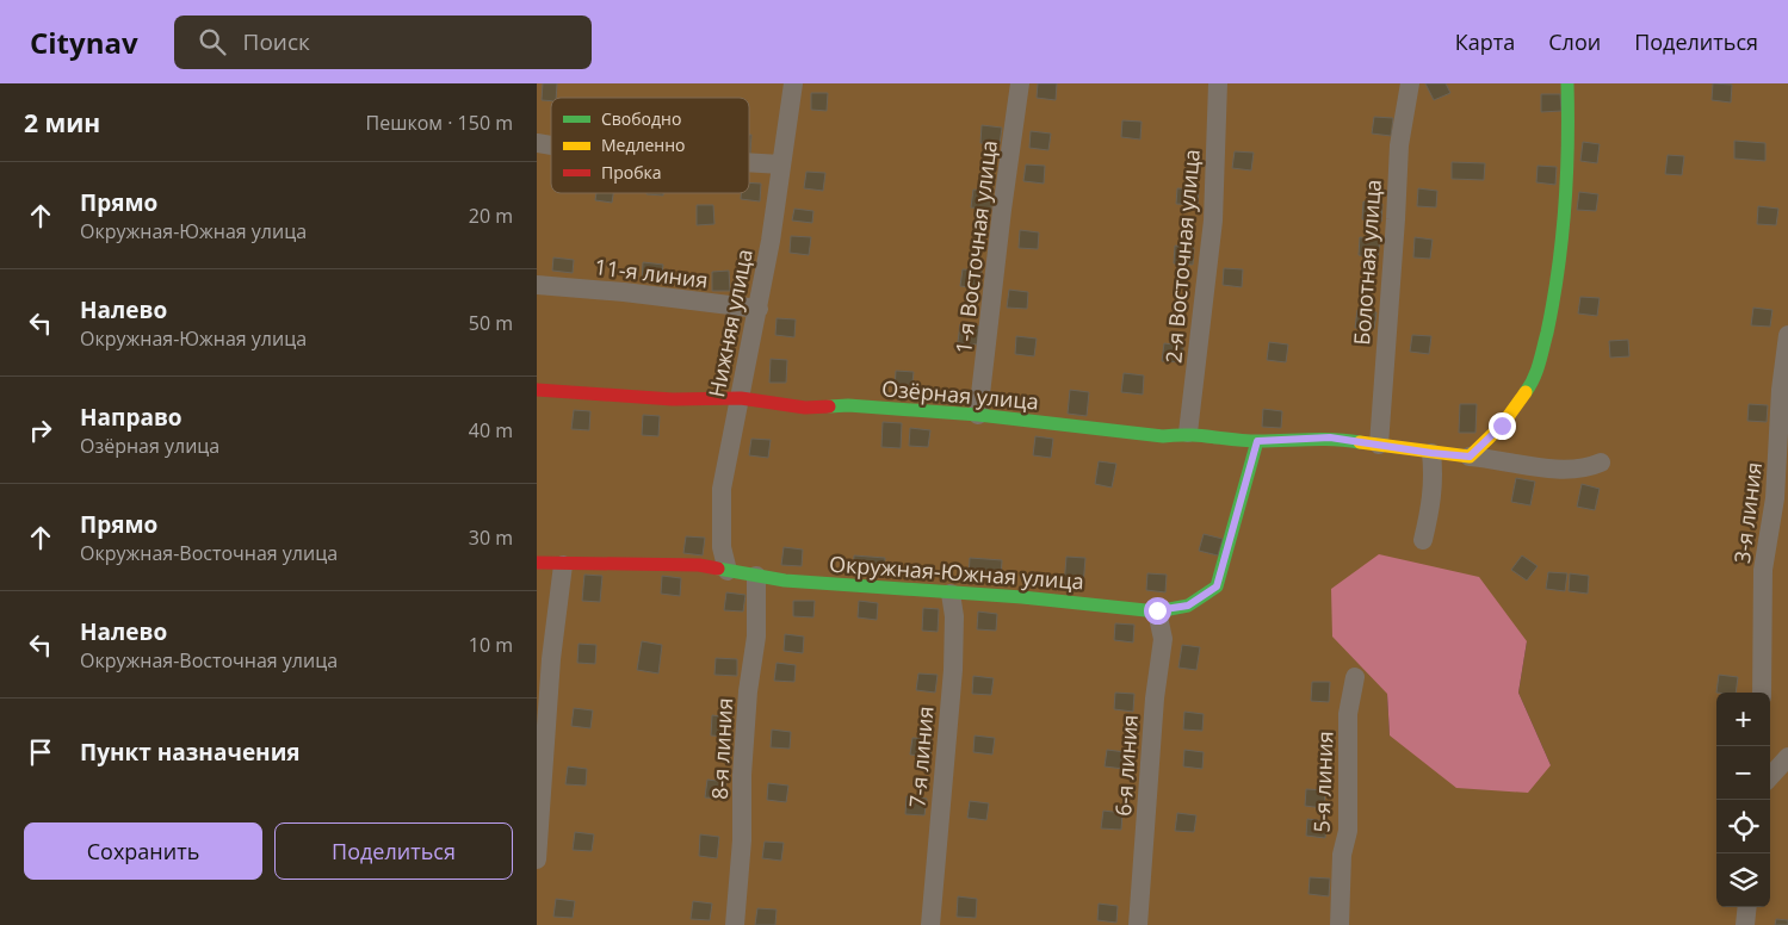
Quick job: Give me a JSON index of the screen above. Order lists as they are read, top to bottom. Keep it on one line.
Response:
{"streets":{"street":["1-я Восточная улица","2-я Восточная улица","Болотная улица","11-я линия","Нижняя улица","Озёрная улица","3-я линия","Окружная-Южная улица","8-я линия","7-я линия","6-я линия","5-я линия"]},"crossings":[["1-я Восточная улица","Озёрная улица"],["2-я Восточная улица","Озёрная улица"],["Болотная улица","Озёрная улица"],["11-я линия","Нижняя улица"],["Нижняя улица","Озёрная улица"],["Нижняя улица","Окружная-Южная улица"],["Озёрная улица","Окружная-Южная улица"],["Окружная-Южная улица","8-я линия"],["Окружная-Южная улица","7-я линия"],["Окружная-Южная улица","6-я линия"]],"legend":["Свободно","Медленно","Пробка"],"page":{"header":"Citynav","search":"Поиск","nav":["Карта","Слои","Поделиться"],"heading":["2 мин","Пешком · 150 m"],"list":[["Прямо","Окружная-Южная улица","20 m"],["Налево","Окружная-Южная улица","50 m"],["Направо","Озёрная улица","40 m"],["Прямо","Окружная-Восточная улица","30 m"],["Налево","Окружная-Восточная улица","10 m"],"Пункт назначения"],"map_buttons":["+","−"],"buttons":["Сохранить","Поделиться"]}}
